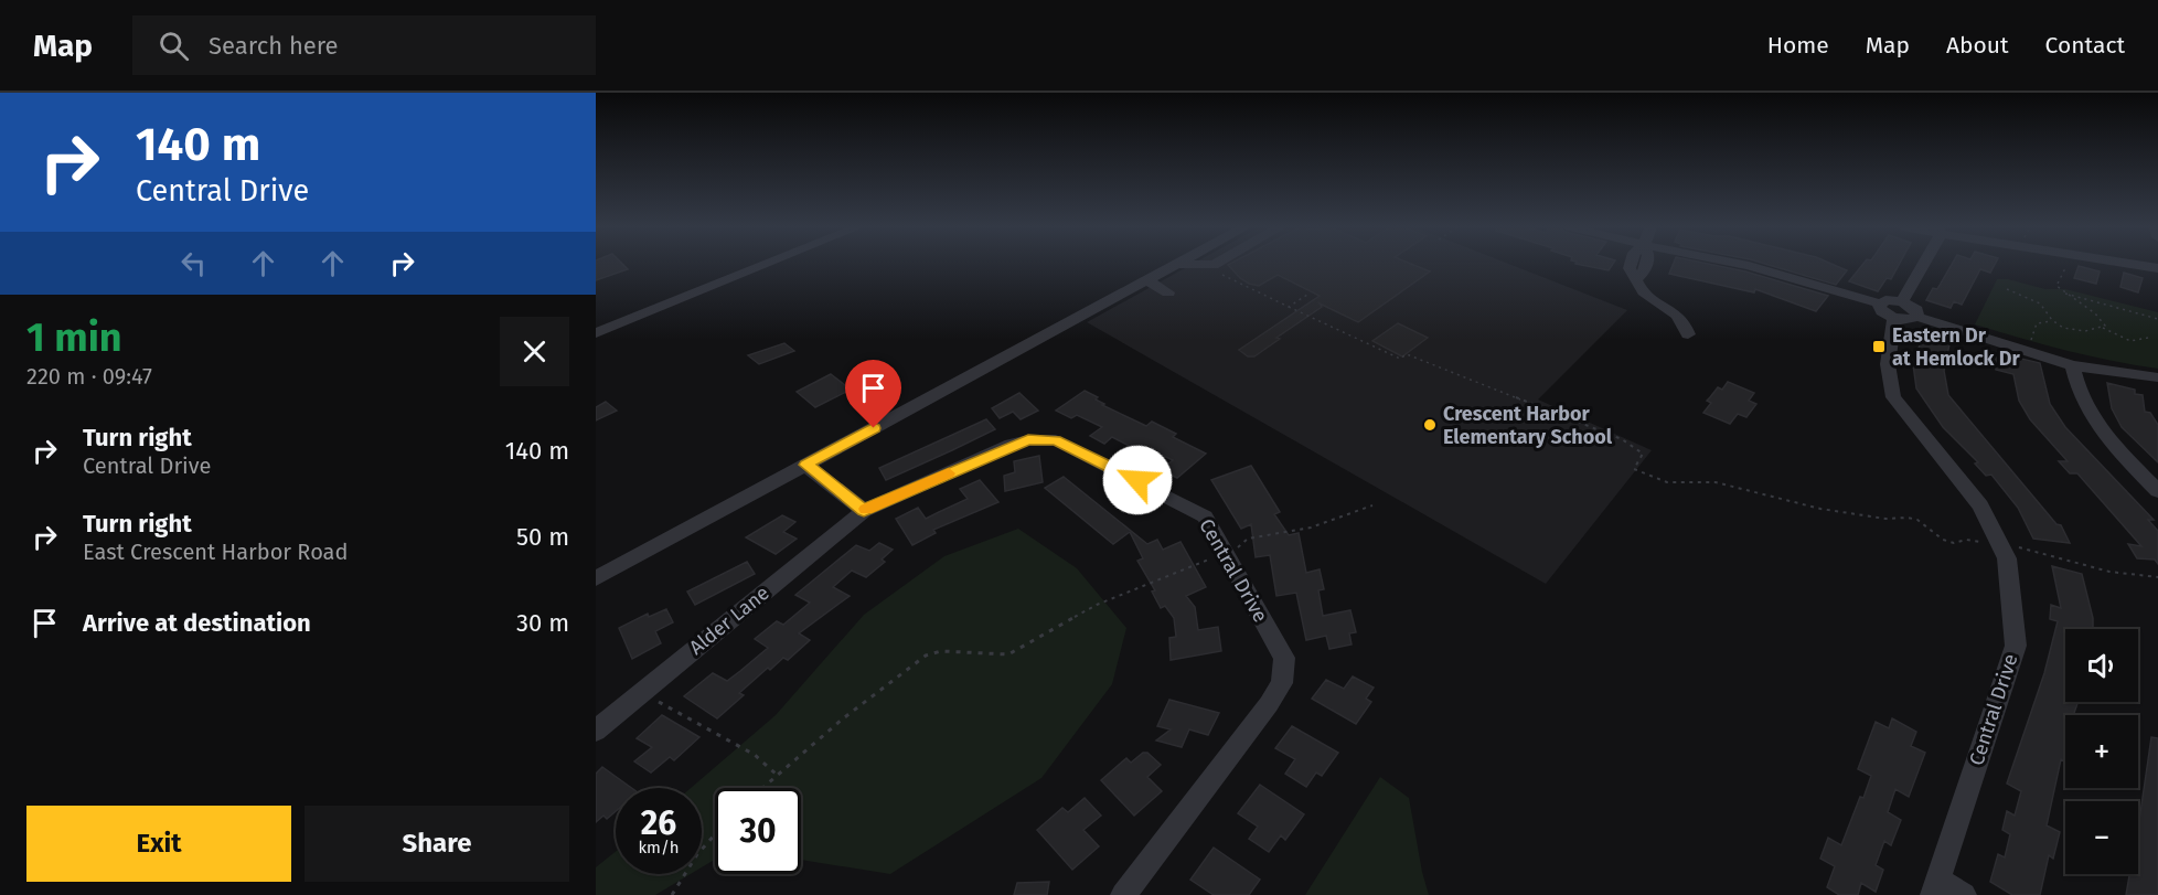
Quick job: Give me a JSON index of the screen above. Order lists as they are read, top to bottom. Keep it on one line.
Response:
{"streets":{"street":["Central Drive","Alder Lane"]},"crossings":[["Central Drive","Alder Lane"]],"places":{"transit":["Eastern Dr at Hemlock Dr"],"other":["Crescent Harbor Elementary School"]},"page":{"header":"Map","search":"Search here","nav":["Home","Map","About","Contact"],"turn":["140 m","Central Drive"],"heading":["1 min","220 m · 09:47"],"list":[{"name":"Turn right","note":"Central Drive","value":"140 m"},{"name":"Turn right","note":"East Crescent Harbor Road","value":"50 m"},{"name":"Arrive at destination","value":"30 m"}],"map_buttons":["+","−"],"speed":"26 km/h","limit":"30","buttons":["Exit","Share"]}}
